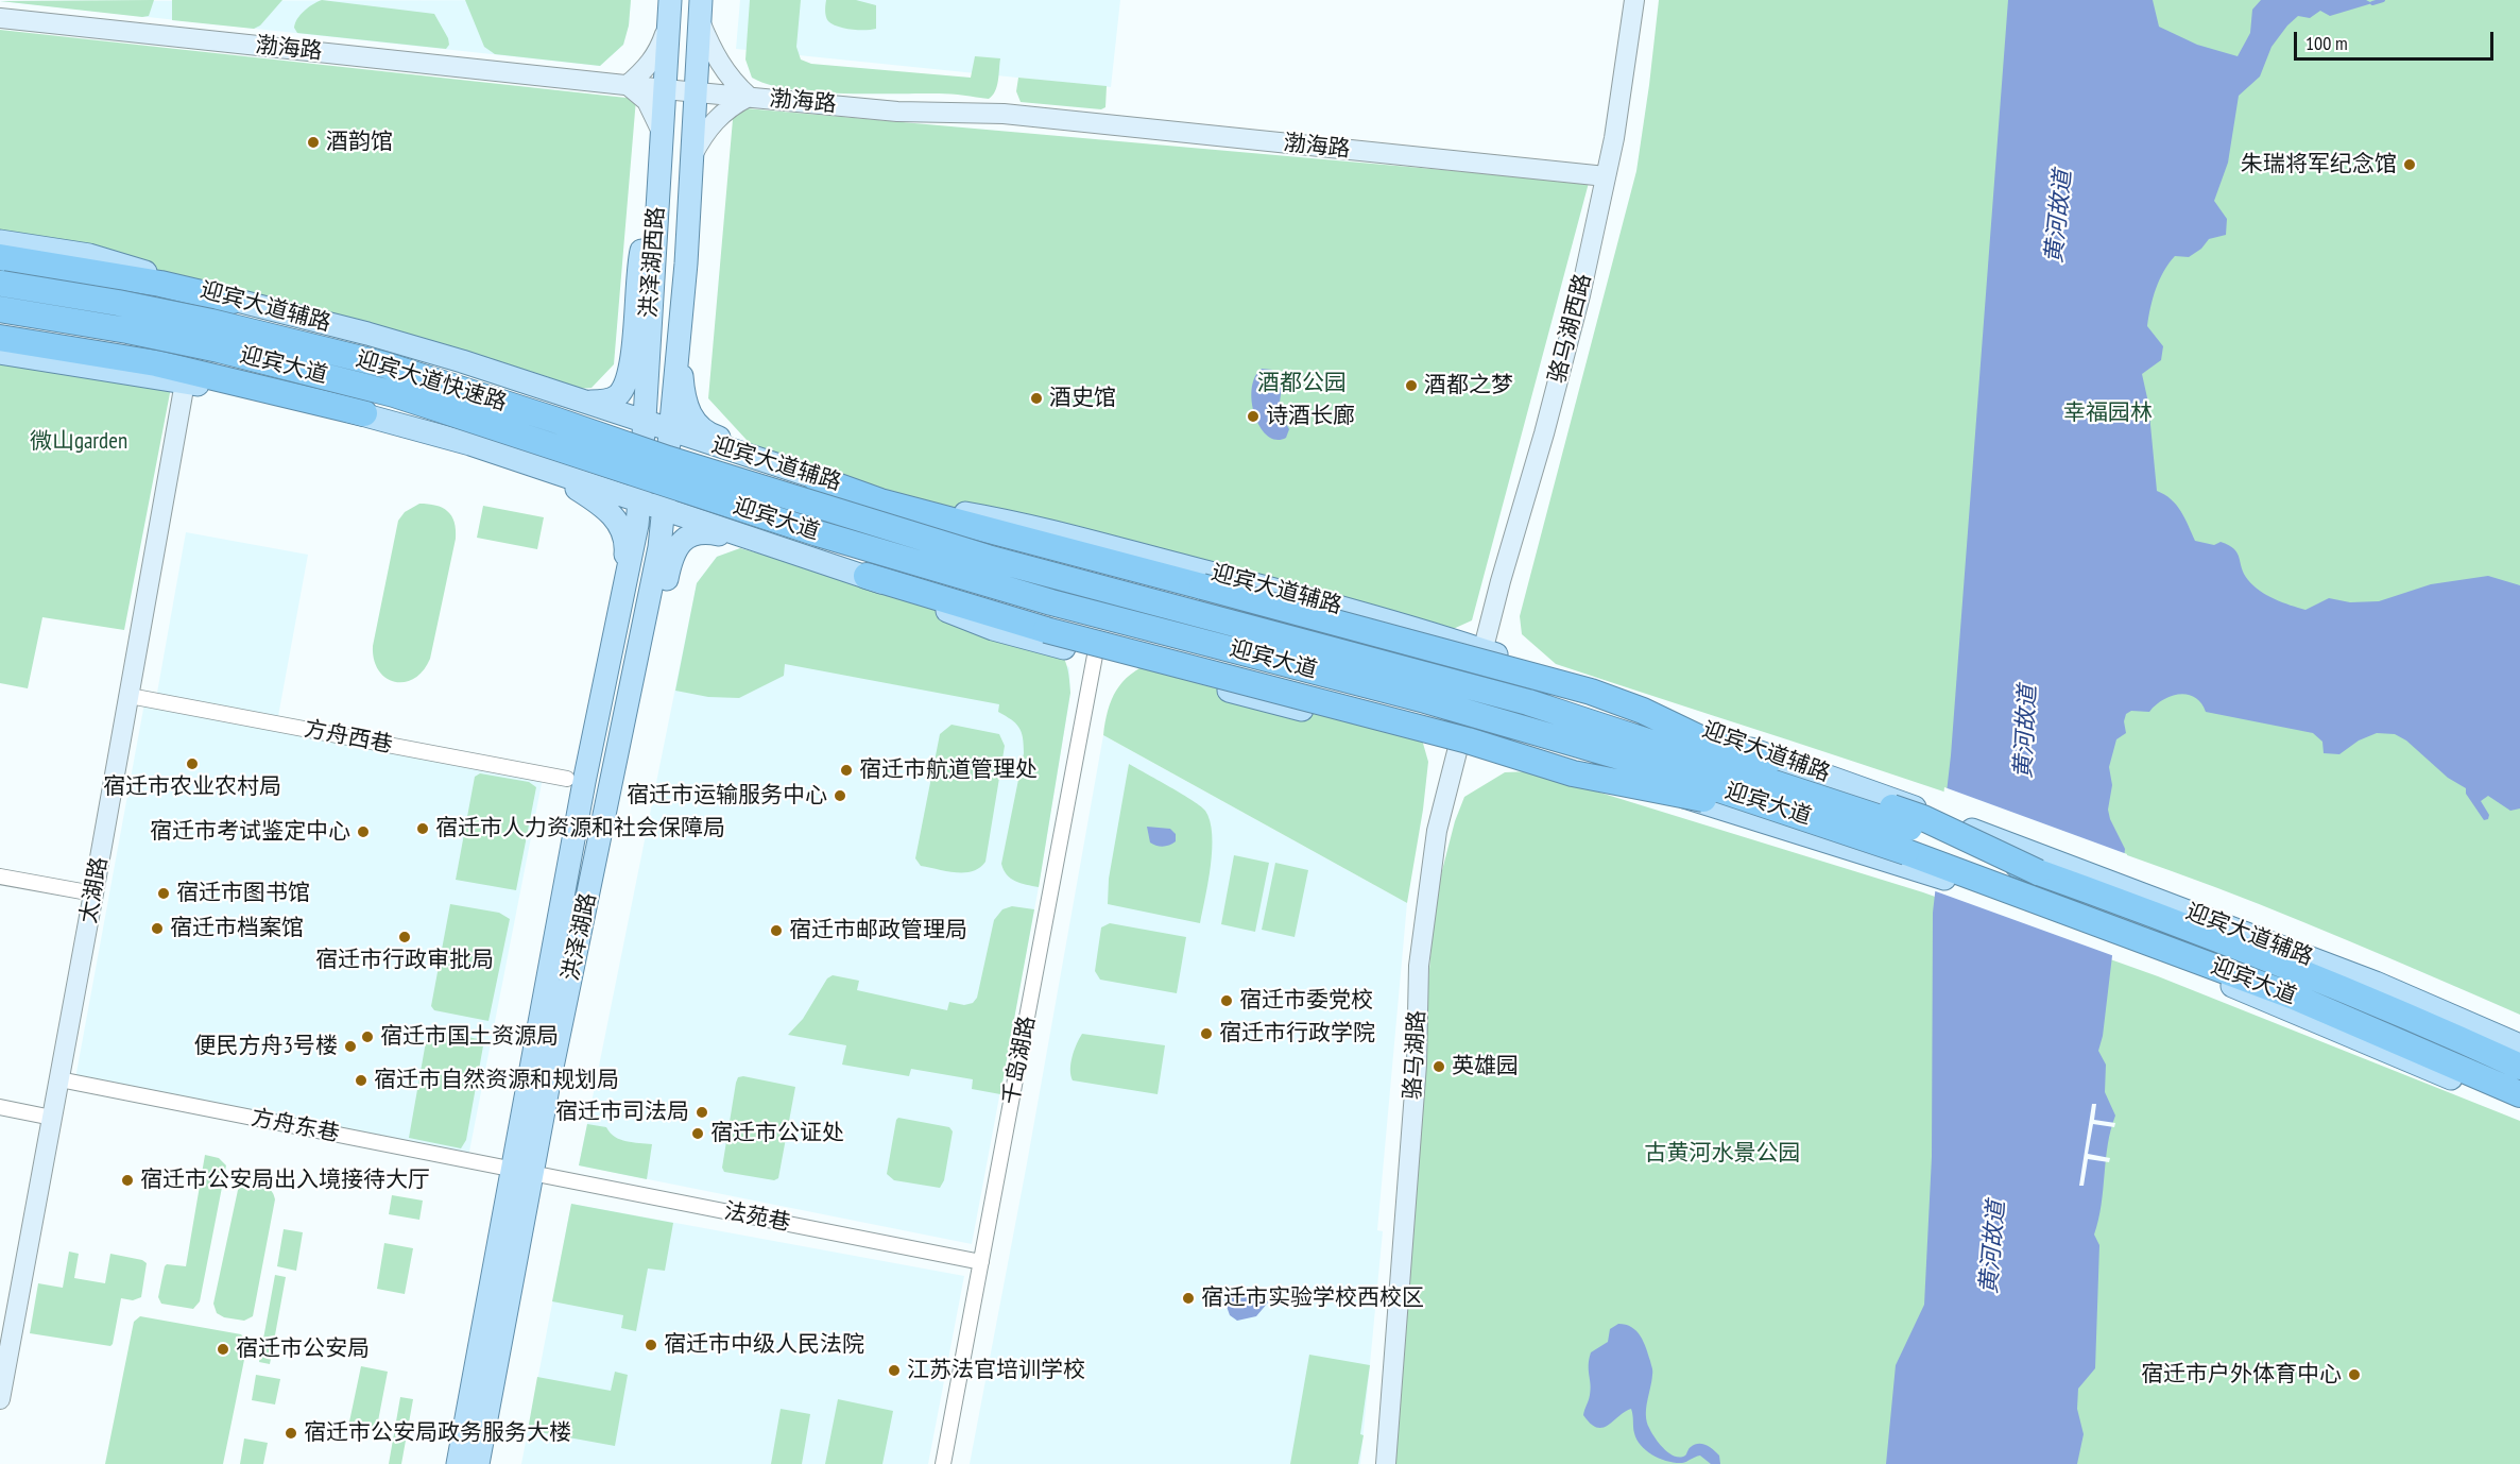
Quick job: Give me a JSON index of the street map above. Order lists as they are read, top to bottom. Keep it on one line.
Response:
{"streets":{"highway":["迎宾大道","迎宾大道快速路"],"main road":["洪泽湖西路","迎宾大道辅路","洪泽湖路"],"street":["渤海路","骆马湖西路","方舟西巷","太湖路","骆马湖路","千岛湖路","方舟东巷","法苑巷"]},"crossings":[["渤海路","洪泽湖西路"],["渤海路","骆马湖西路"],["洪泽湖西路","迎宾大道辅路"],["洪泽湖西路","洪泽湖路"],["迎宾大道辅路","骆马湖西路"],["迎宾大道辅路","洪泽湖路"],["迎宾大道辅路","骆马湖路"],["骆马湖西路","骆马湖路"],["迎宾大道","迎宾大道快速路"],["方舟西巷","太湖路"],["太湖路","方舟东巷"],["洪泽湖路","方舟东巷"],["洪泽湖路","法苑巷"],["千岛湖路","法苑巷"],["方舟东巷","法苑巷"]],"water":["黄河故道"],"parks":["酒都公园","幸福园林","微山garden","古黄河水景公园"],"places":["酒韵馆","朱瑞将军纪念馆","酒都之梦","酒史馆","诗酒长廊","宿迁市农业农村局","宿迁市航道管理处","宿迁市运输服务中心","宿迁市人力资源和社会保障局","宿迁市考试鉴定中心","宿迁市图书馆","宿迁市档案馆","宿迁市邮政管理局","宿迁市行政审批局","宿迁市委党校","宿迁市行政学院","宿迁市国土资源局","便民方舟3号楼","英雄园","宿迁市自然资源和规划局","宿迁市司法局","宿迁市公证处","宿迁市公安局出入境接待大厅","宿迁市实验学校西校区","宿迁市中级人民法院","宿迁市公安局","江苏法官培训学校","宿迁市户外体育中心","宿迁市公安局政务服务大楼"],"scale_bar":"100 m"}
